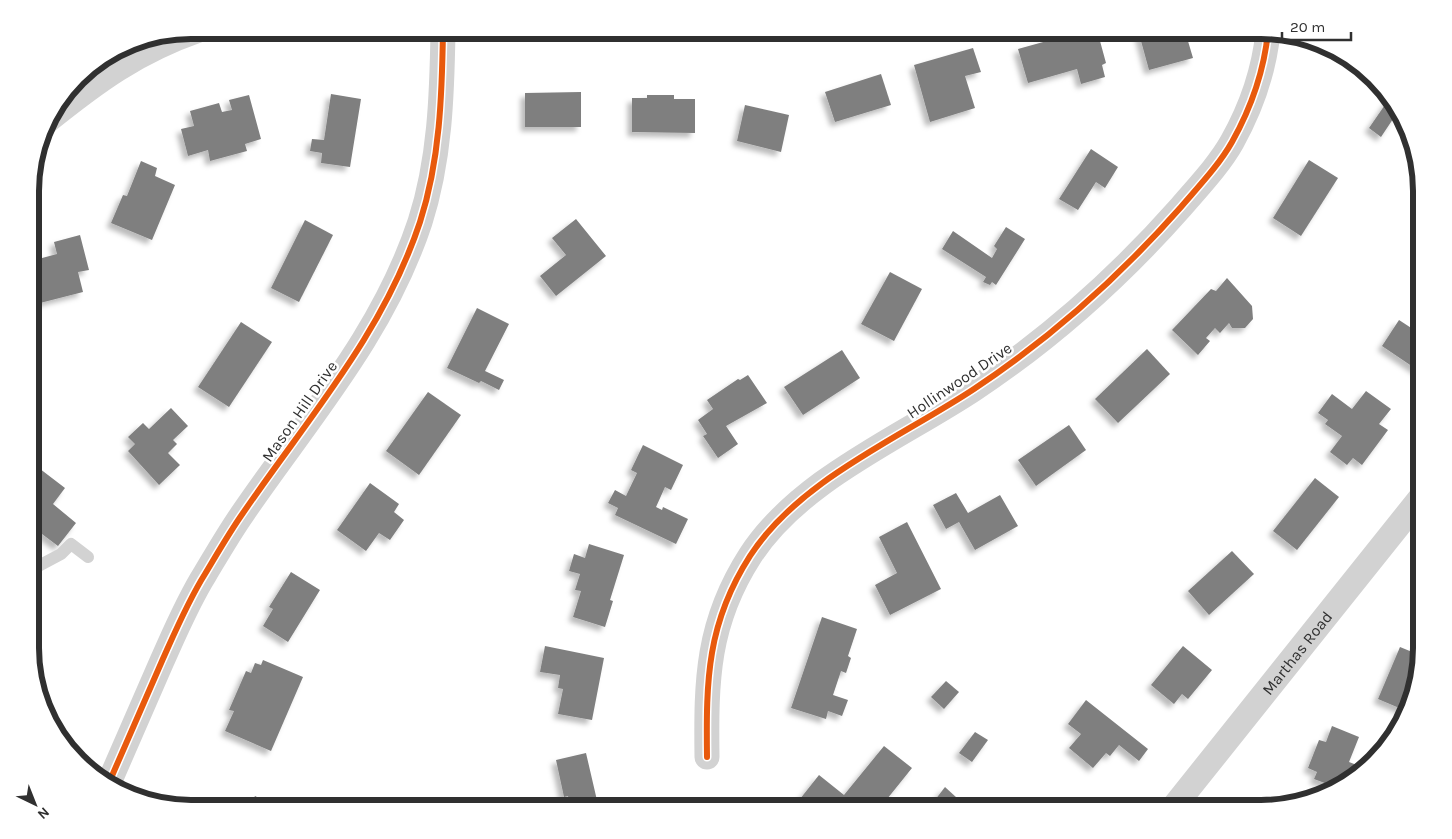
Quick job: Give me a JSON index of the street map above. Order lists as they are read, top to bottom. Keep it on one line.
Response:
{"streets":{"street":["Hollinwood Drive","Mason Hill Drive","Marthas Road"]},"scale_bar":"20 m","north":"bottom right"}
